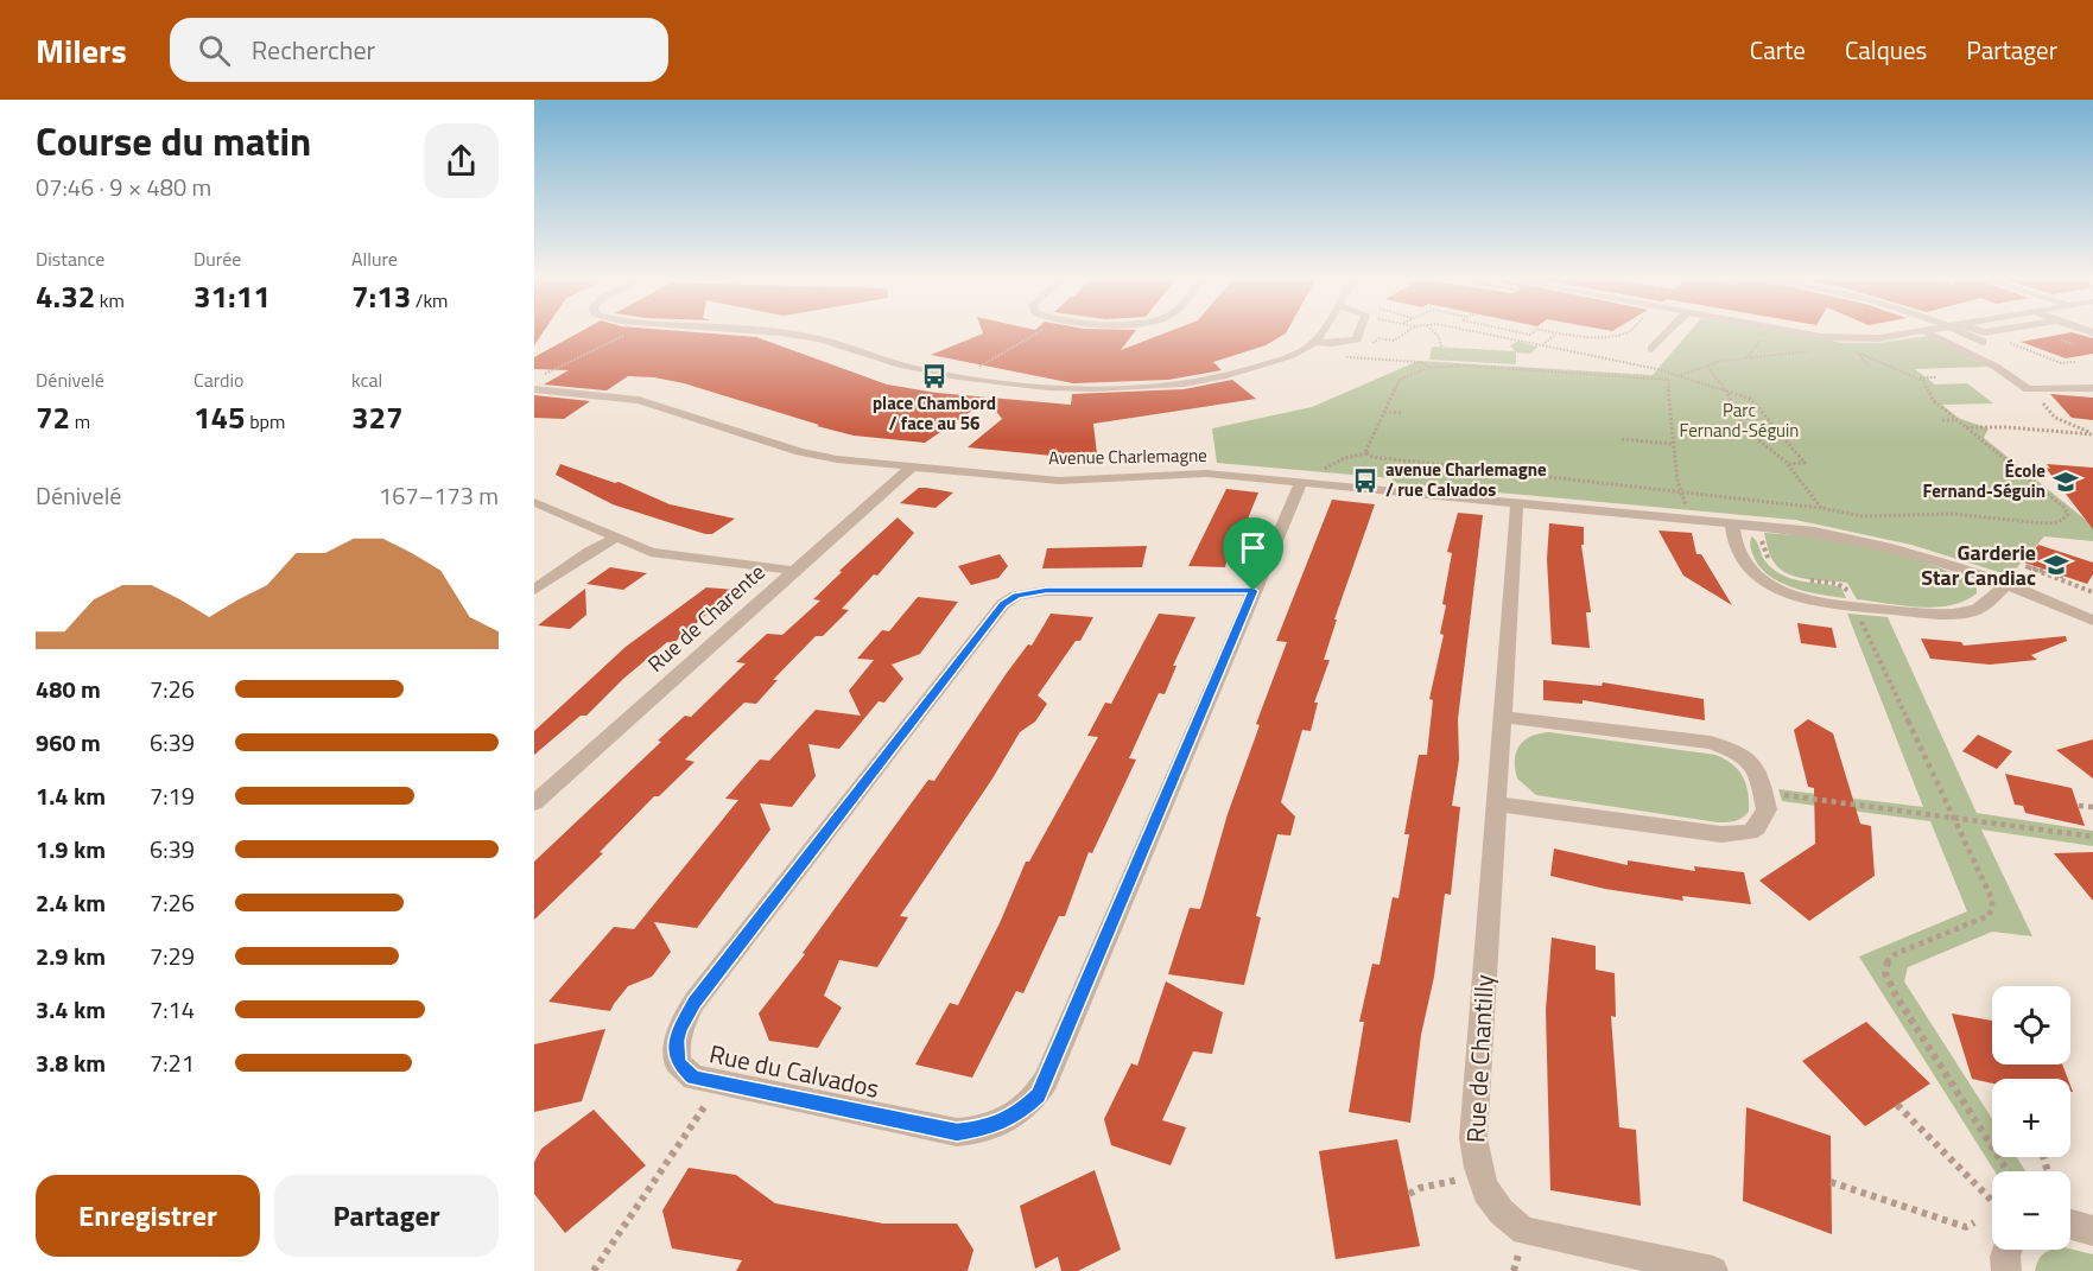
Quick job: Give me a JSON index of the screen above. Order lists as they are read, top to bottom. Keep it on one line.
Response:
{"streets":{"street":["Avenue Charlemagne","Rue de Charente","Rue de Chantilly","Rue du Calvados"]},"crossings":[["Avenue Charlemagne","Rue de Charente"],["Avenue Charlemagne","Rue de Chantilly"],["Avenue Charlemagne","Rue du Calvados"]],"parks":["Parc Fernand-Séguin"],"places":{"bus stop":["place Chambord / face au 56","avenue Charlemagne / rue Calvados"],"school or university":["École Fernand-Séguin","Garderie Star Candiac"]},"page":{"header":"Milers","search":"Rechercher","nav":["Carte","Calques","Partager"],"heading":["Course du matin","07:46 · 9 × 480 m"],"stats":[["Distance","4.32 km"],["Durée","31:11"],["Allure","7:13 /km"],["Dénivelé","72 m"],["Cardio","145 bpm"],["kcal","327"]],"chart":["Dénivelé","167–173 m"],"list":[{"name":"480 m","note":"7:26"},{"name":"960 m","note":"6:39"},{"name":"1.4 km","note":"7:19"},{"name":"1.9 km","note":"6:39"},{"name":"2.4 km","note":"7:26"},{"name":"2.9 km","note":"7:29"},{"name":"3.4 km","note":"7:14"},{"name":"3.8 km","note":"7:21"}],"map_buttons":["+","−"],"buttons":["Enregistrer","Partager"]}}
